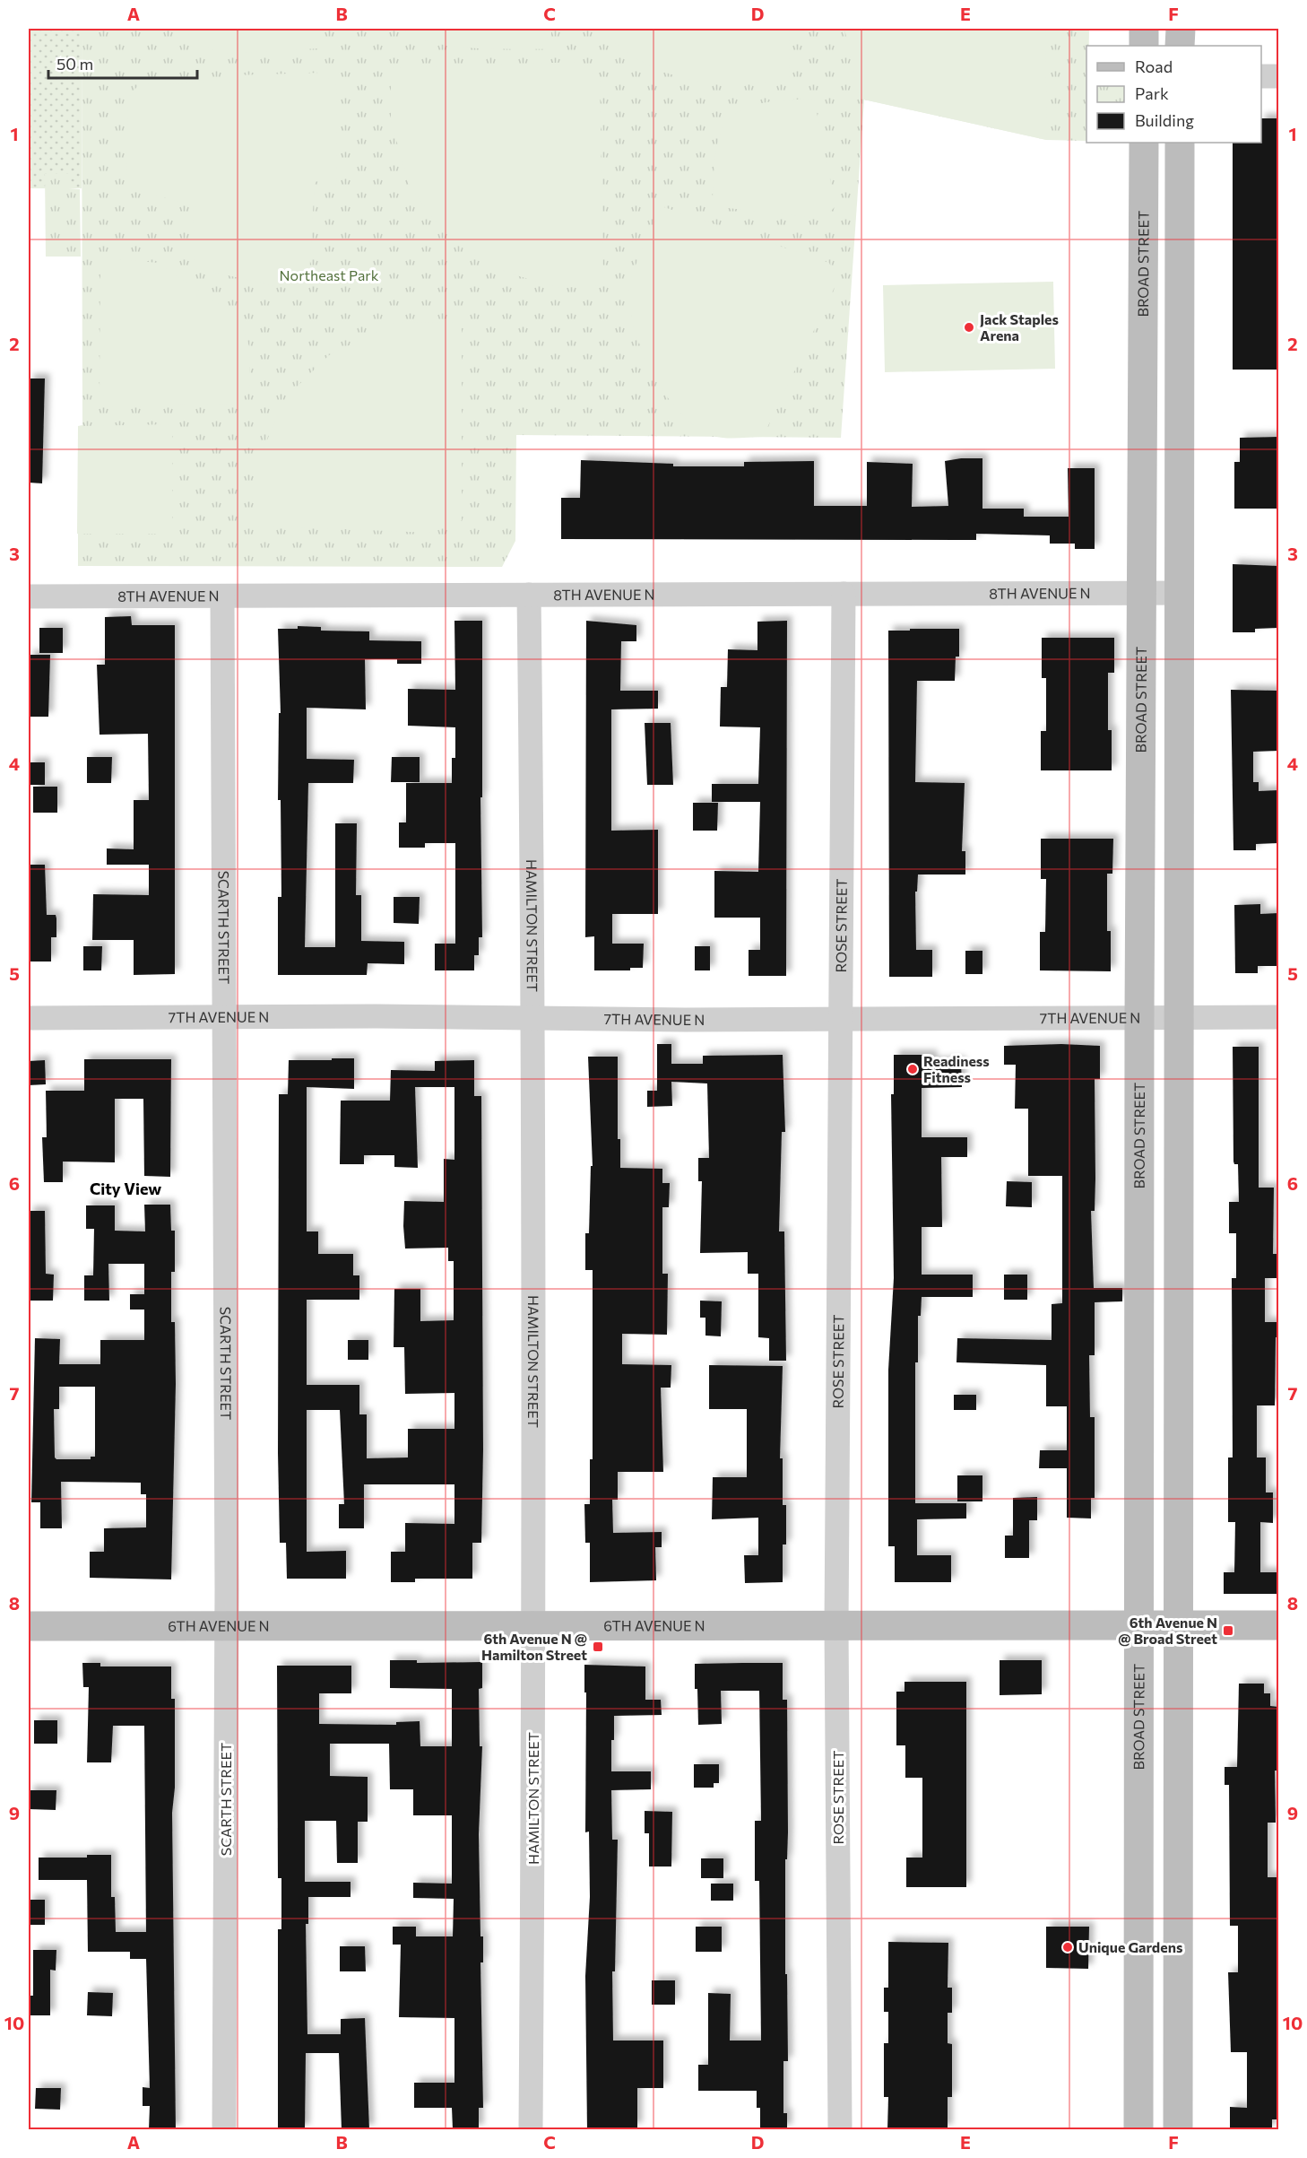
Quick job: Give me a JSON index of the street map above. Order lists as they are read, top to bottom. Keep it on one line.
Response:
{"streets":{"main road":["BROAD STREET","6TH AVENUE N"],"street":["8TH AVENUE N","ROSE STREET","HAMILTON STREET","SCARTH STREET","7TH AVENUE N"]},"crossings":[["BROAD STREET","8TH AVENUE N"],["BROAD STREET","7TH AVENUE N"],["BROAD STREET","6TH AVENUE N"],["8TH AVENUE N","ROSE STREET"],["8TH AVENUE N","HAMILTON STREET"],["8TH AVENUE N","SCARTH STREET"],["ROSE STREET","7TH AVENUE N"],["ROSE STREET","6TH AVENUE N"],["HAMILTON STREET","7TH AVENUE N"],["HAMILTON STREET","6TH AVENUE N"],["SCARTH STREET","7TH AVENUE N"],["SCARTH STREET","6TH AVENUE N"]],"districts":["City View"],"parks":["Northeast Park"],"places":{"other":["Jack Staples Arena","Readiness Fitness","Unique Gardens"],"transit":["6th Avenue N @ Broad Street","6th Avenue N @ Hamilton Street"]},"legend":["Road","Park","Building"],"scale_bar":"50 m","grid":{"columns":["A","B","C","D","E","F"],"rows":["1","2","3","4","5","6","7","8","9","10"]}}
